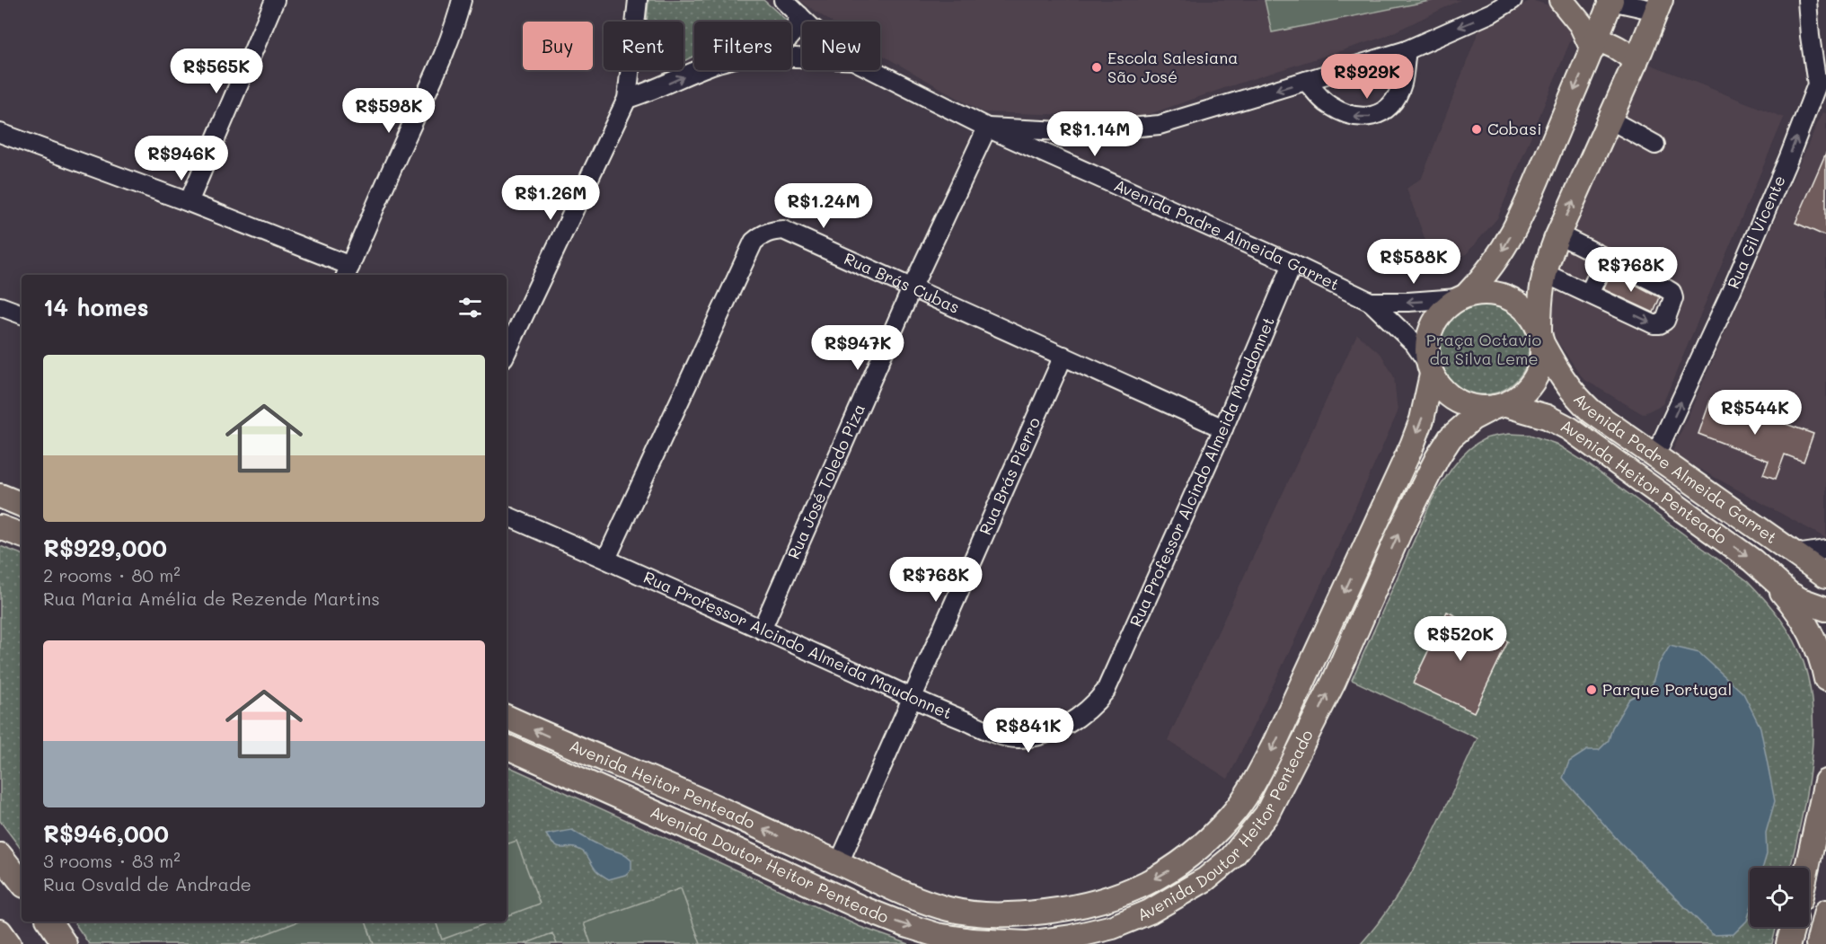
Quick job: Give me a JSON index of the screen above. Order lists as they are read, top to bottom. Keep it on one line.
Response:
{"streets":{"main road":["Avenida Padre Almeida Garret","Avenida Heitor Penteado","Avenida Doutor Heitor Penteado"],"street":["Rua Gil Vicente","Rua Brás Cubas","Rua Professor Alcindo Almeida Maudonnet","Rua Brás Pierro","Rua José Toledo Piza"]},"crossings":[["Rua Gil Vicente","Avenida Padre Almeida Garret"],["Avenida Padre Almeida Garret","Rua Professor Alcindo Almeida Maudonnet"],["Avenida Padre Almeida Garret","Rua José Toledo Piza"],["Avenida Padre Almeida Garret","Avenida Heitor Penteado"],["Avenida Padre Almeida Garret","Avenida Doutor Heitor Penteado"],["Rua Brás Cubas","Rua Professor Alcindo Almeida Maudonnet"],["Rua Brás Cubas","Rua Brás Pierro"],["Rua Brás Cubas","Rua José Toledo Piza"],["Rua Professor Alcindo Almeida Maudonnet","Rua Brás Pierro"],["Rua Professor Alcindo Almeida Maudonnet","Rua José Toledo Piza"],["Rua Brás Pierro","Avenida Heitor Penteado"],["Rua Brás Pierro","Avenida Doutor Heitor Penteado"],["Avenida Heitor Penteado","Avenida Doutor Heitor Penteado"]],"one_way":["Rua Gil Vicente"],"parks":["Praça Octavio da Silva Leme"],"places":["Escola Salesiana São José","Cobasi","Parque Portugal"],"page":{"chip":["Buy","Rent","Filters","New"],"price":["R$565K","R$929K","R$598K","R$1.14M","R$946K","R$1.26M","R$1.24M","R$588K","R$768K","R$947K","R$544K","R$768K","R$520K","R$841K"],"heading":"14 homes","list":[{"name":"R$929,000","note":"2 rooms · 80 m² · Rua Maria Amélia de Rezende Martins"},{"name":"R$946,000","note":"3 rooms · 83 m² · Rua Osvald de Andrade"}]}}
